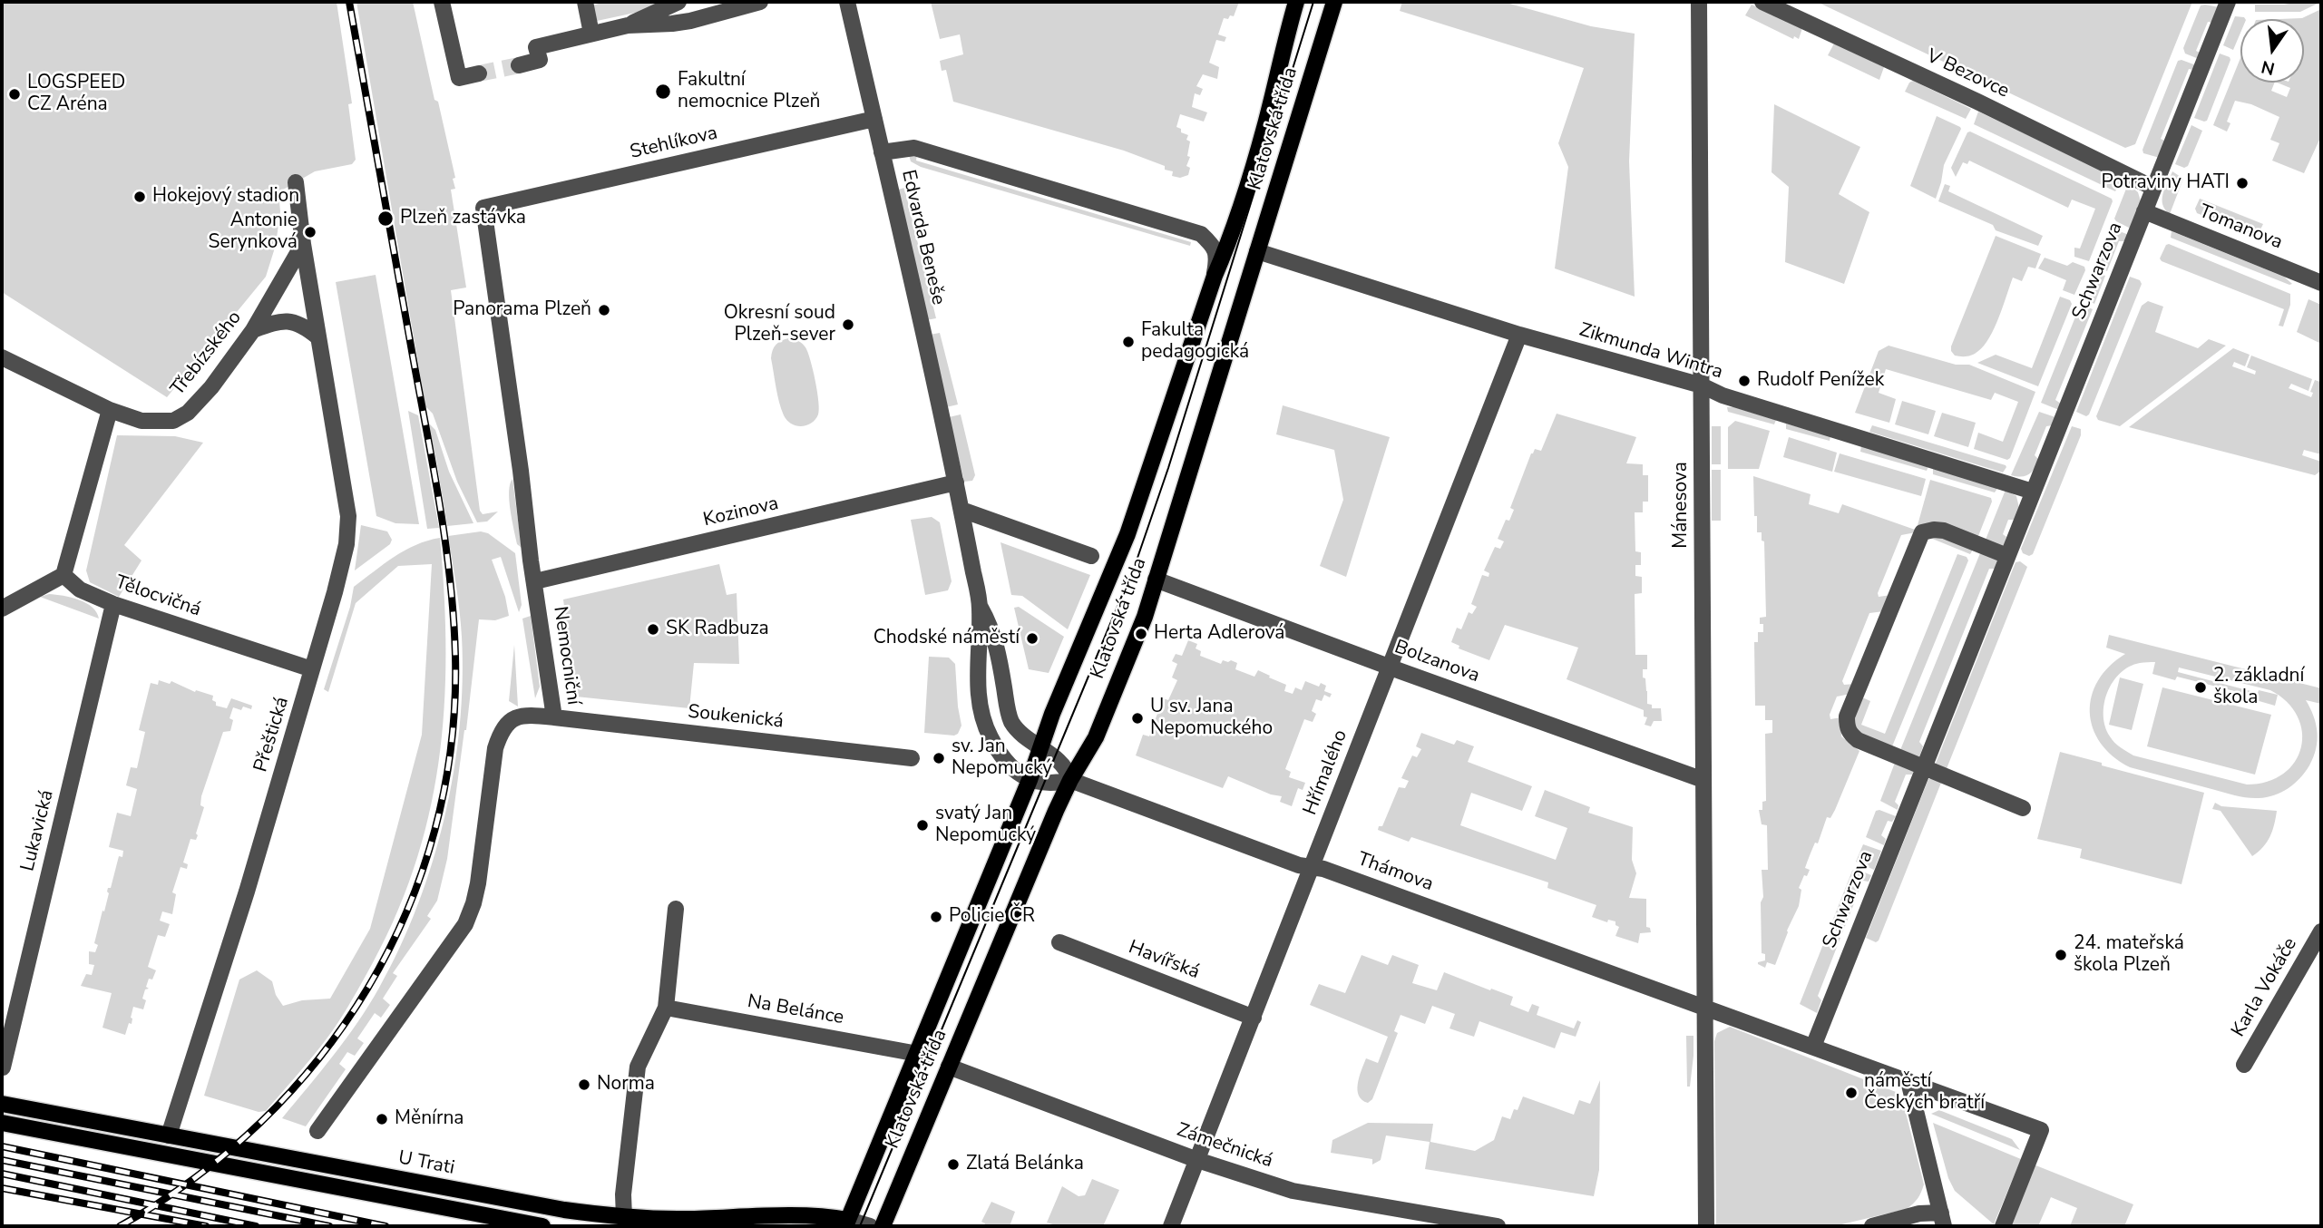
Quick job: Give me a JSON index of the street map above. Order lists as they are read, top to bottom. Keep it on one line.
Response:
{"streets":{"main road":["Klatovská třída","U Trati"],"street":["V Bezovce","Stehlíkova","Tomanova","Edvarda Beneše","Schwarzova","Zikmunda Wintra","Třebízského","Mánesova","Kozinova","Tělocvičná","Nemocniční","Bolzanova","Soukenická","Přeštická","Hřímalého","Lukavická","Thámova","Havířská","Karla Vokáče","Na Belánce","Zámečnická"]},"crossings":[["V Bezovce","Schwarzova"],["Klatovská třída","Zikmunda Wintra"],["Klatovská třída","Bolzanova"],["Klatovská třída","Thámova"],["Klatovská třída","Na Belánce"],["Klatovská třída","Zámečnická"],["Klatovská třída","U Trati"],["Stehlíkova","Edvarda Beneše"],["Stehlíkova","Nemocniční"],["Tomanova","Schwarzova"],["Edvarda Beneše","Kozinova"],["Schwarzova","Zikmunda Wintra"],["Zikmunda Wintra","Mánesova"],["Zikmunda Wintra","Hřímalého"],["Třebízského","Přeštická"],["Mánesova","Bolzanova"],["Mánesova","Thámova"],["Kozinova","Nemocniční"],["Tělocvičná","Přeštická"],["Tělocvičná","Lukavická"],["Nemocniční","Soukenická"],["Bolzanova","Hřímalého"],["Přeštická","U Trati"],["Hřímalého","Thámova"],["Hřímalého","Havířská"],["Hřímalého","Zámečnická"]],"places":["Fakultní nemocnice Plzeň","LOGSPEED CZ Aréna","Potraviny HATI","Hokejový stadion","Plzeň zastávka","Antonie Serynková","Panorama Plzeň","Okresní soud Plzeň-sever","Fakulta pedagogická","Rudolf Penížek","SK Radbuza","Herta Adlerová","Chodské náměstí","2. základní škola","U sv. Jana Nepomuckého","sv. Jan Nepomucký","svatý Jan Nepomucký","Policie ČR","24. mateřská škola Plzeň","Norma","náměstí Českých bratří","Měnírna","Zlatá Belánka"],"north":"bottom"}
